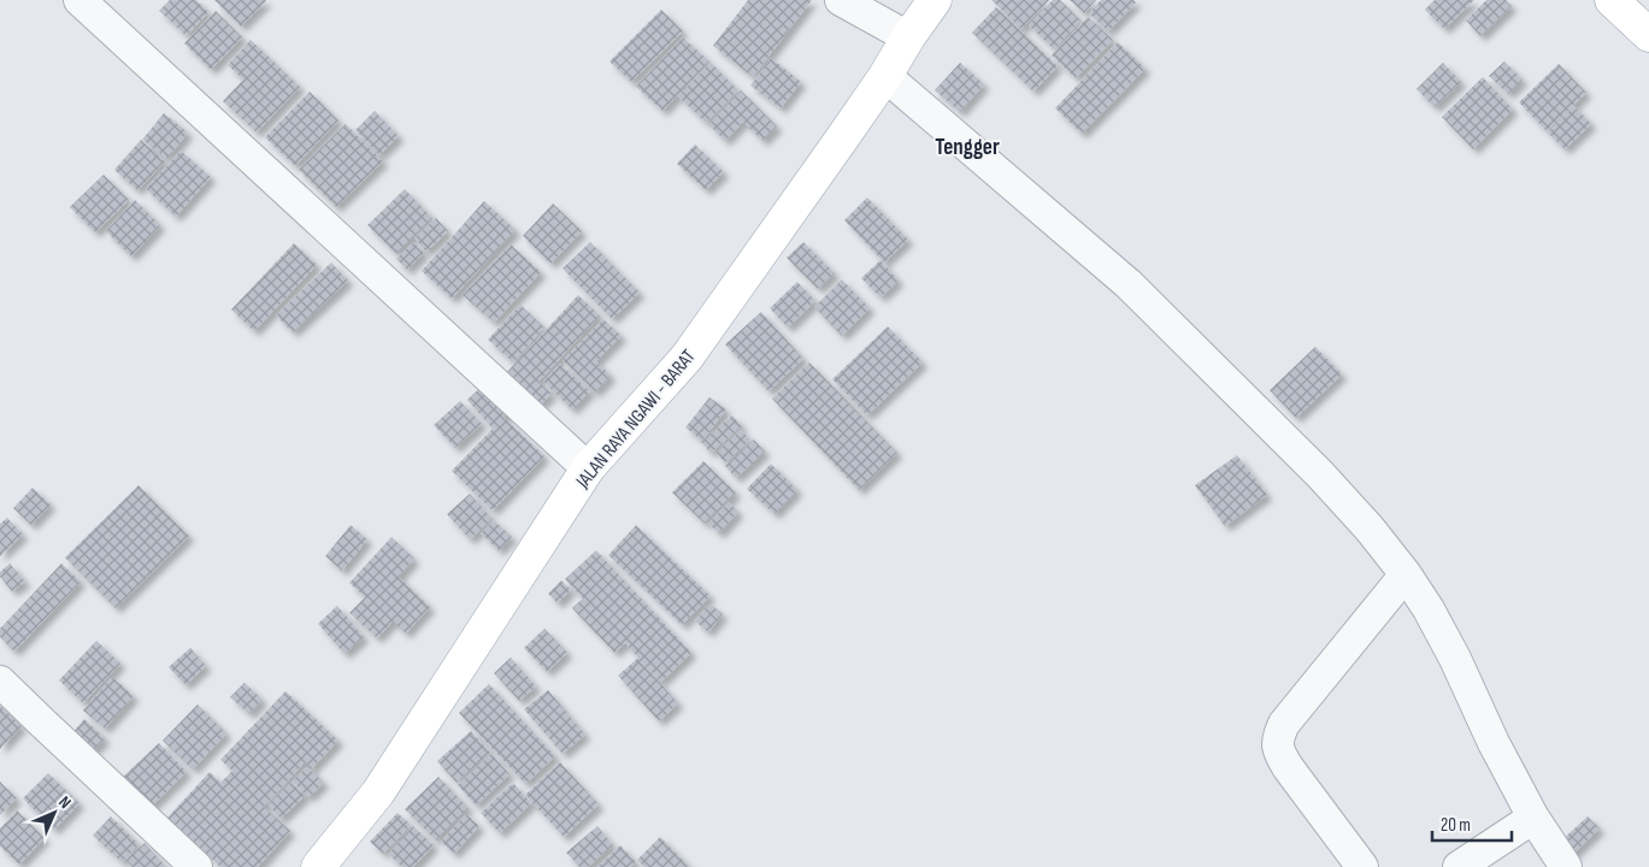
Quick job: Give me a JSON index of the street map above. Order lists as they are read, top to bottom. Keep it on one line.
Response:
{"streets":{"main road":["JALAN RAYA NGAWI - BARAT"]},"districts":["Tengger"],"scale_bar":"20 m","north":"top right"}
